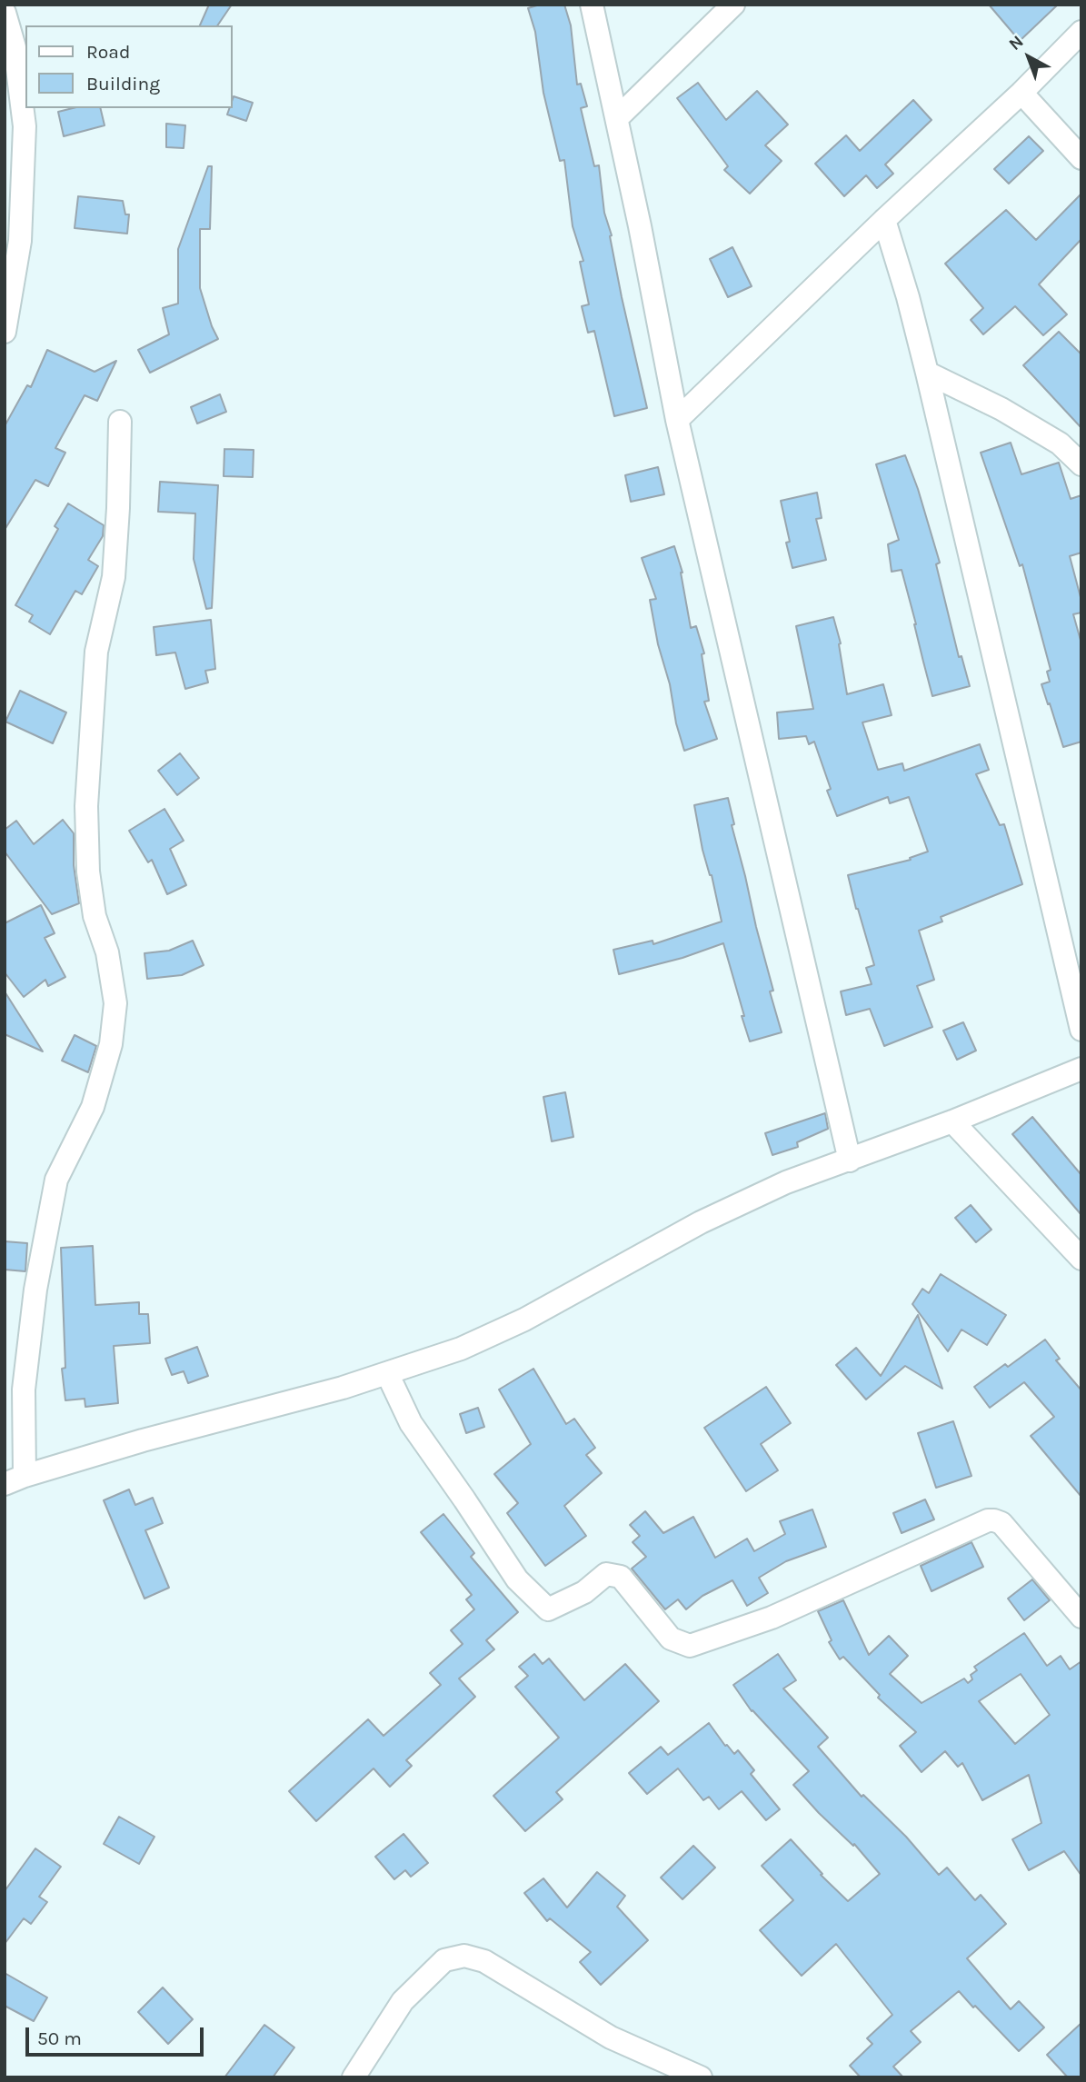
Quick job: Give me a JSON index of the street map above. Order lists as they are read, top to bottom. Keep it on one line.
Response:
{"legend":["Road","Building"],"scale_bar":"50 m","north":"top left"}
